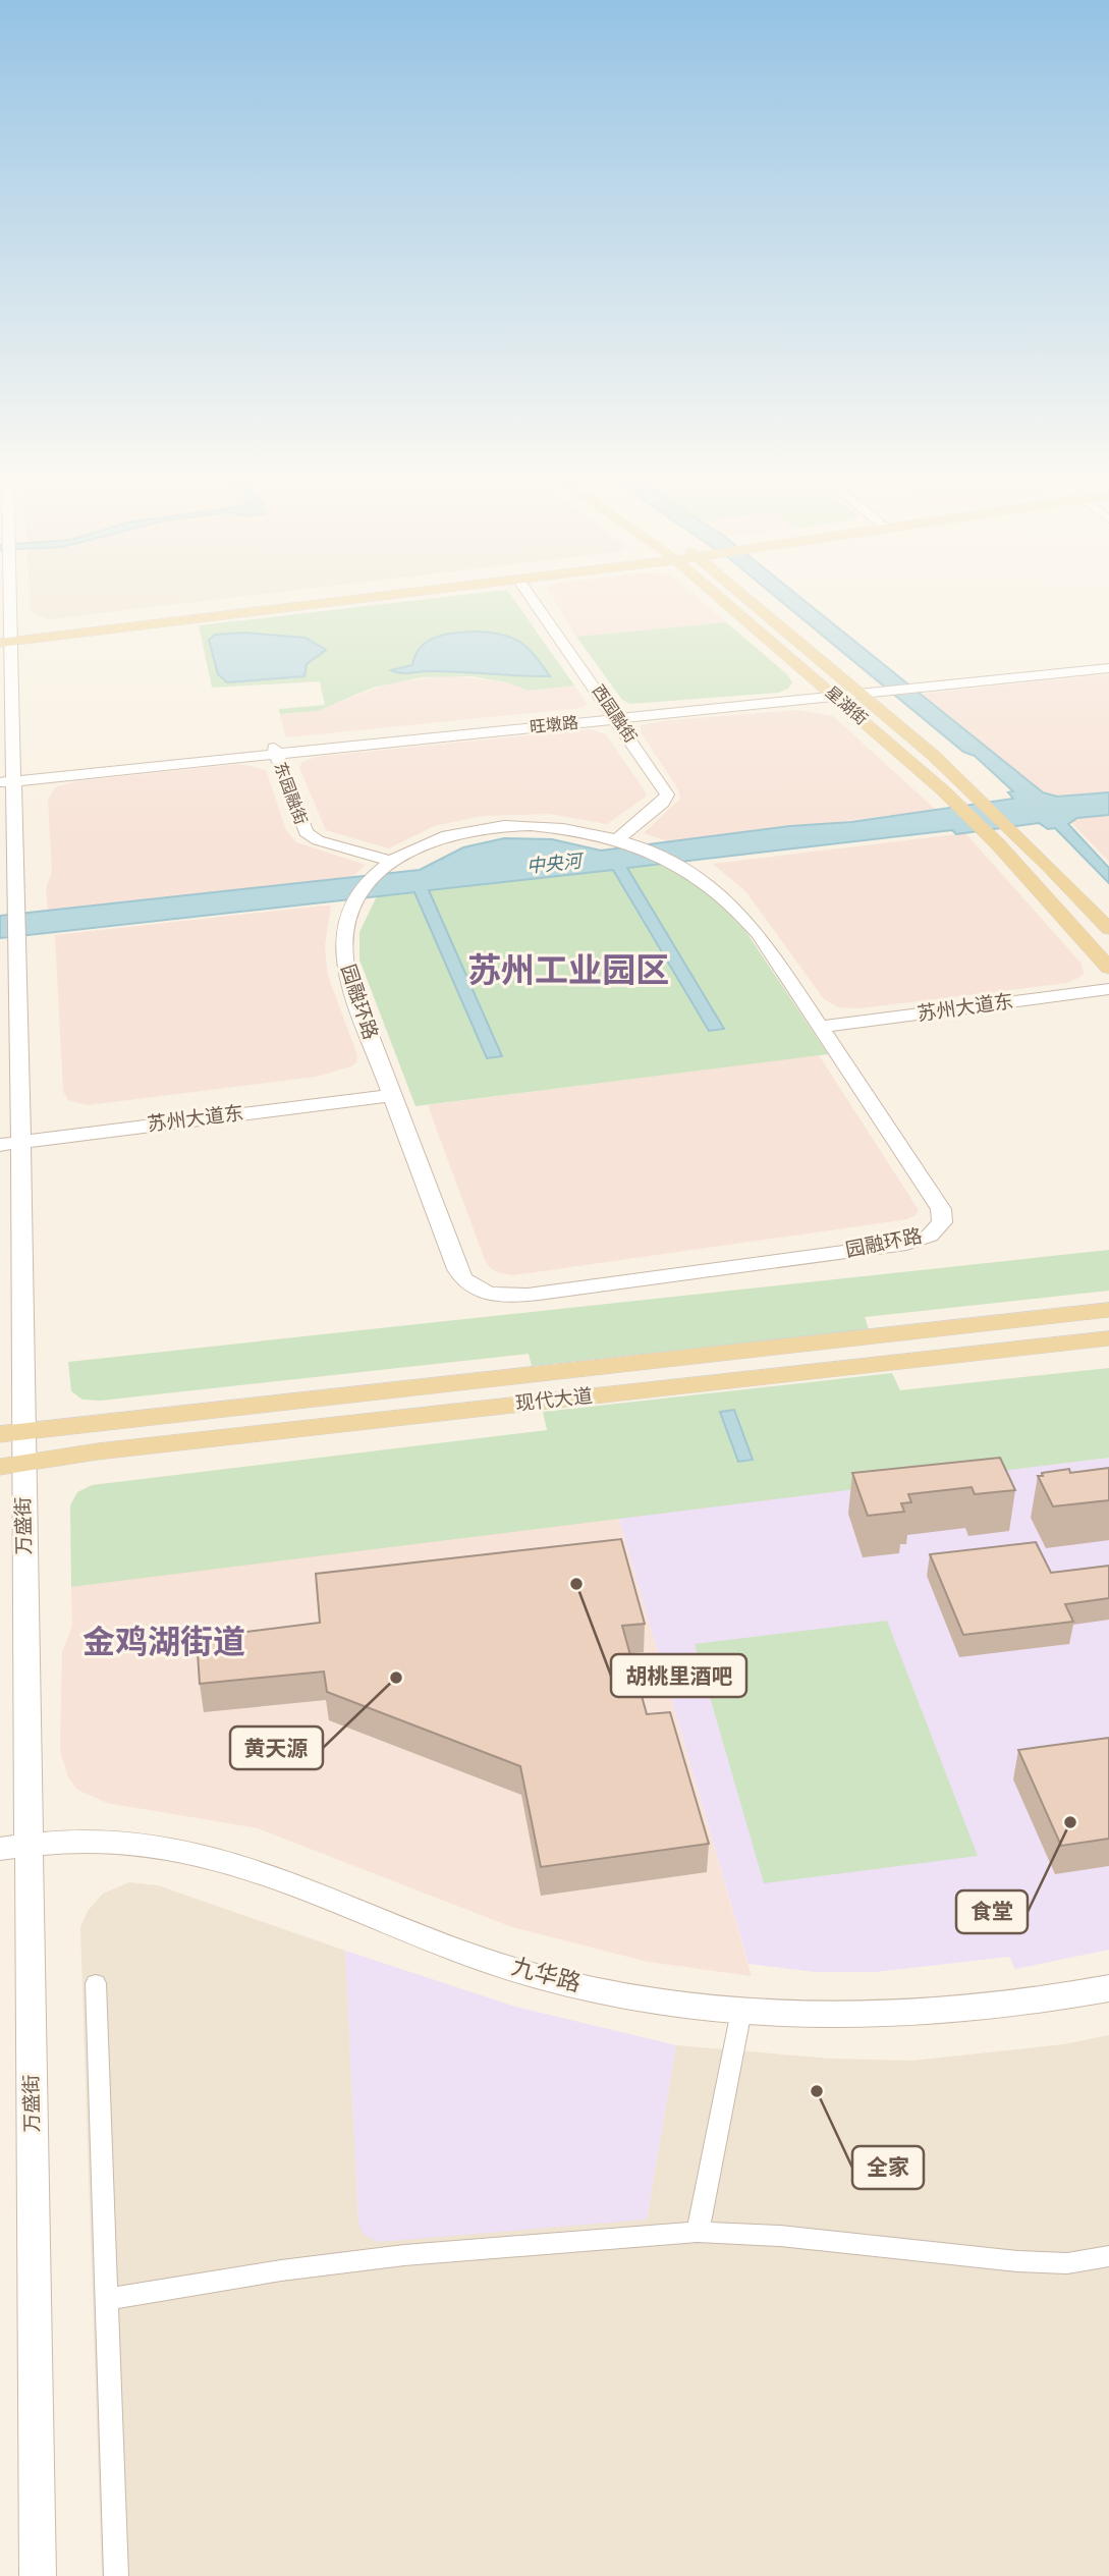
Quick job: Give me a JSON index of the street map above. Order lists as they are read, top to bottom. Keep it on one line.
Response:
{"streets":{"main road":["星湖街","西园融街","旺墩路","东园融街","园融环路","苏州大道东","现代大道","万盛街","九华路"]},"crossings":[["星湖街","旺墩路"],["西园融街","旺墩路"],["西园融街","园融环路"],["旺墩路","东园融街"],["旺墩路","万盛街"],["东园融街","园融环路"],["园融环路","苏州大道东"],["苏州大道东","万盛街"],["现代大道","万盛街"],["万盛街","九华路"]],"districts":["苏州工业园区","金鸡湖街道"],"water":["中央河"],"places":["胡桃里酒吧","黄天源","食堂","全家"]}
